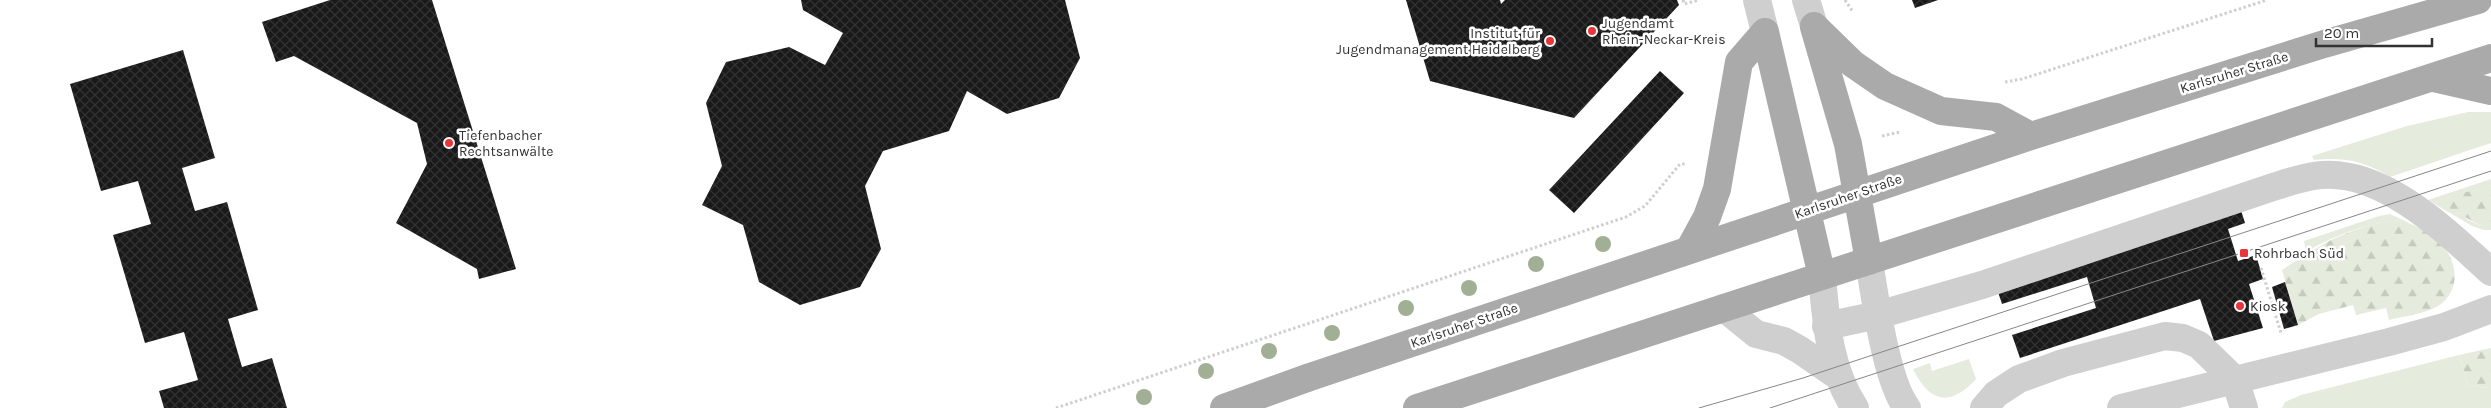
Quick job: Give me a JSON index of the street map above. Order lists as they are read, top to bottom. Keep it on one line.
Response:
{"streets":{"main road":["Karlsruher Straße"]},"places":{"other":["Jugendamt Rhein-Neckar-Kreis","Institut für Jugendmanagement Heidelberg","Tiefenbacher Rechtsanwälte","Kiosk"],"transit":["Rohrbach Süd"]},"scale_bar":"20 m"}
